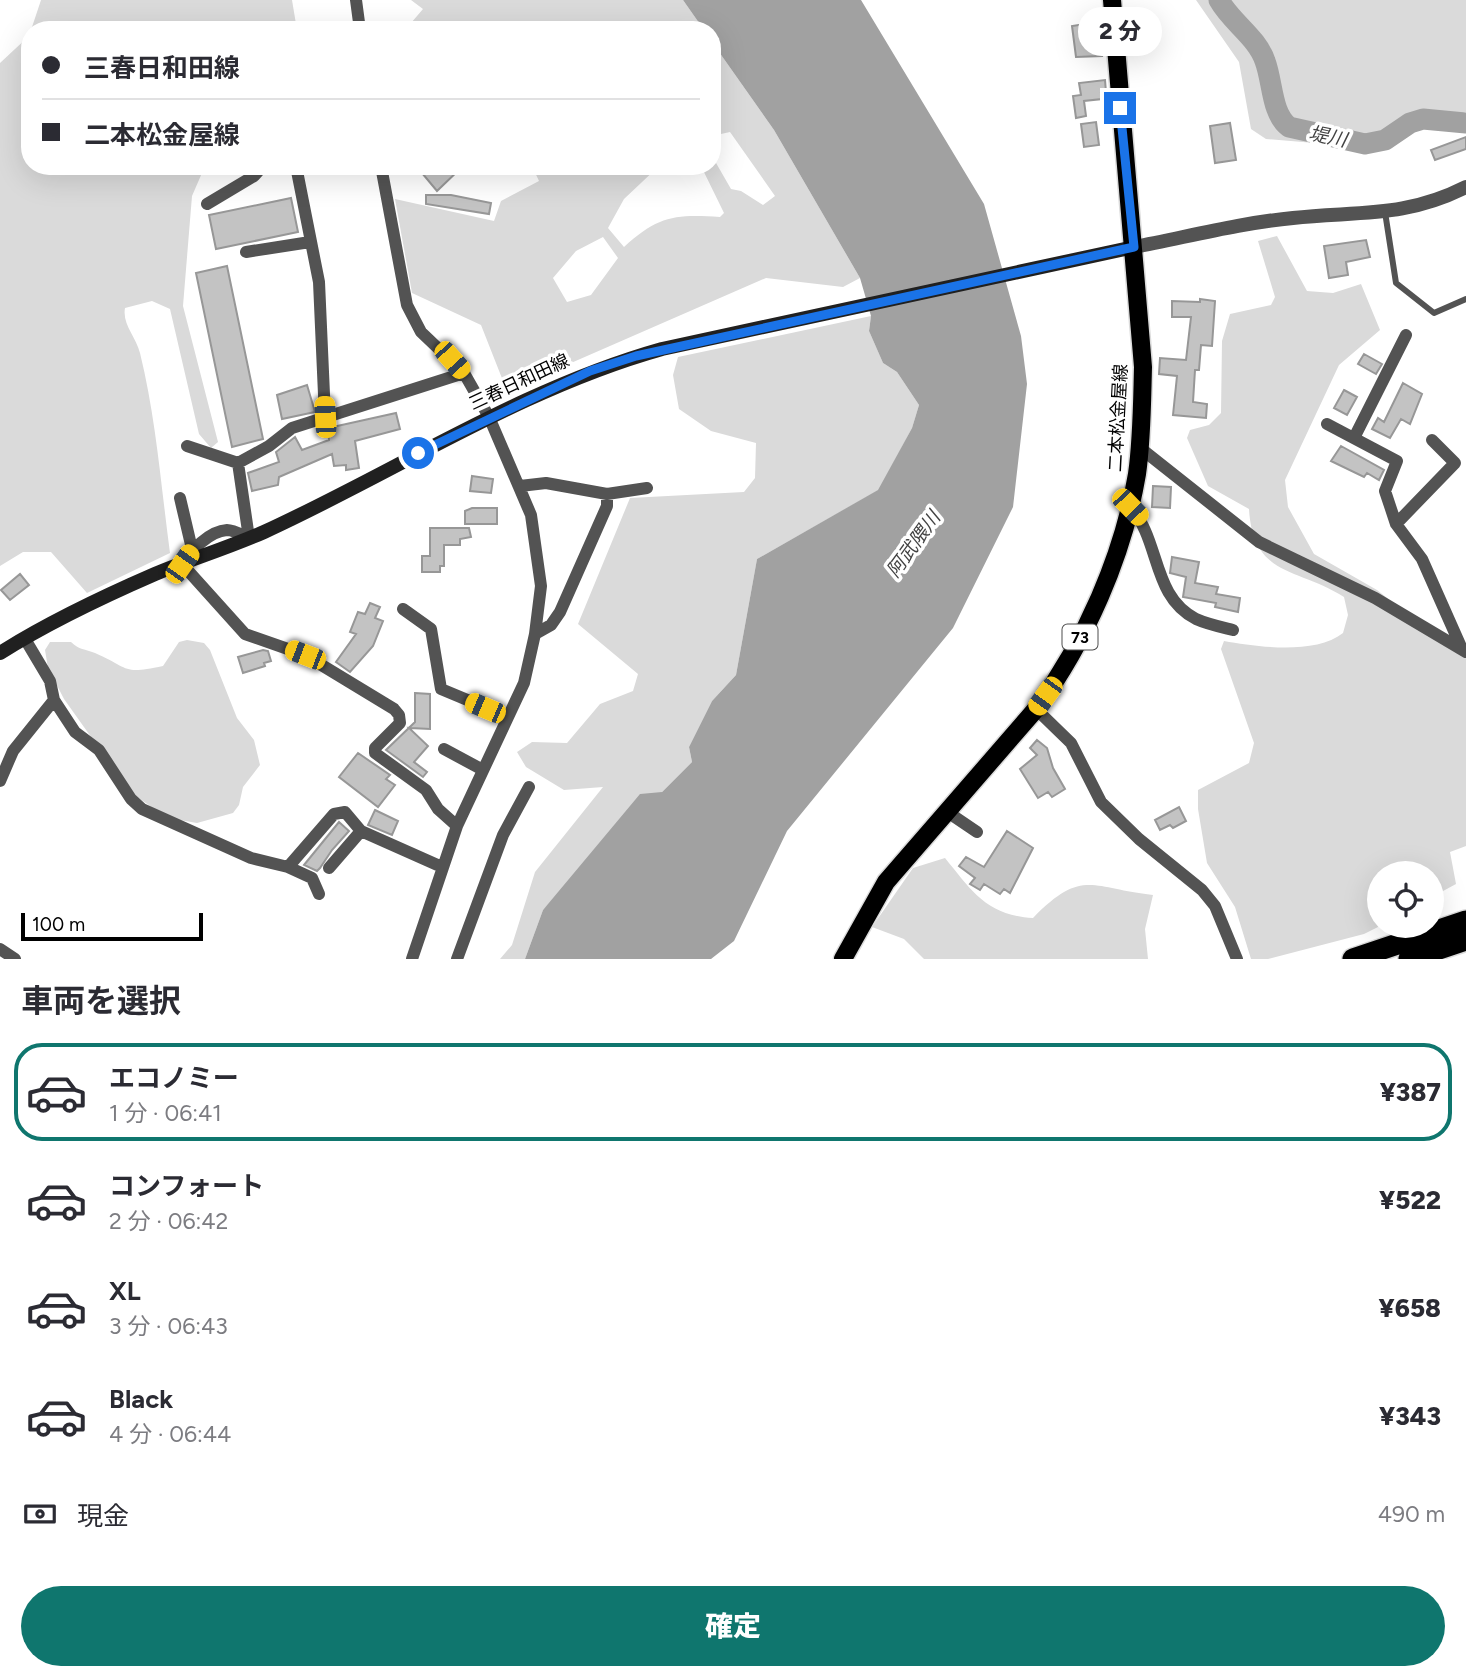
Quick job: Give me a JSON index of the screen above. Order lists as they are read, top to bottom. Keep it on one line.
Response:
{"streets":{"main road":["三春日和田線","二本松金屋線","73"]},"crossings":[["三春日和田線","二本松金屋線"]],"water":["堤川","阿武隈川"],"scale_bar":"100 m","page":{"bubble":"2 分","banner":["三春日和田線","二本松金屋線"],"scale":"100 m","heading":"車両を選択","list":[{"name":"エコノミー","note":"1 分 · 06:41","value":"¥387"},{"name":"コンフォート","note":"2 分 · 06:42","value":"¥522"},{"name":"XL","note":"3 分 · 06:43","value":"¥658"},{"name":"Black","note":"4 分 · 06:44","value":"¥343"}],"pay":["現金","490 m"],"buttons":"確定"}}
